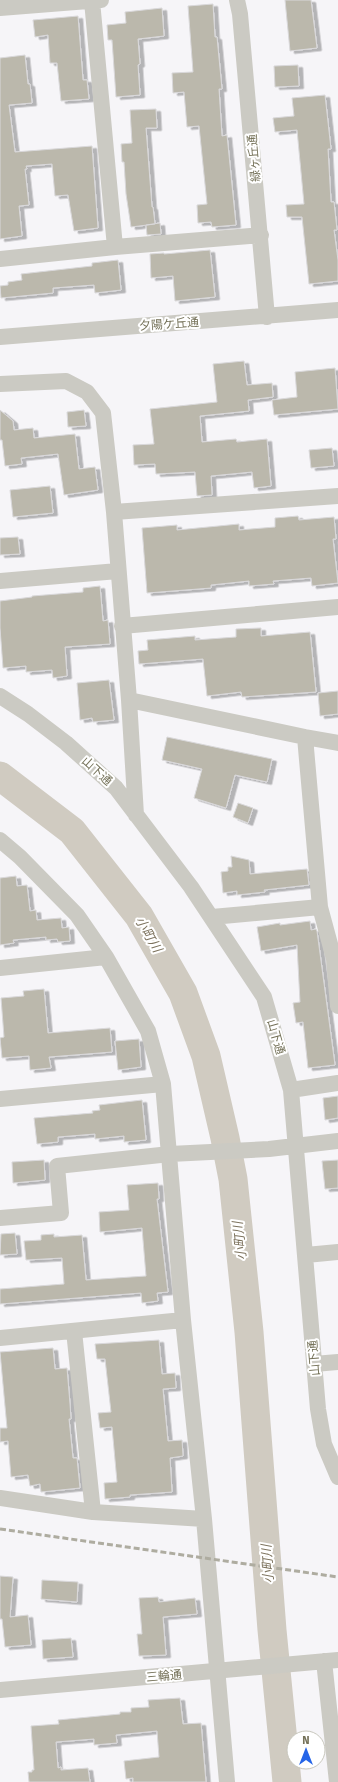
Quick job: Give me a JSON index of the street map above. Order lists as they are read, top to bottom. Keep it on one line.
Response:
{"streets":{"street":["緑ヶ丘通","夕陽ケ丘通","山下通","三輪通"]},"crossings":[["緑ヶ丘通","夕陽ケ丘通"]],"water":["小町川"],"north":"top"}
